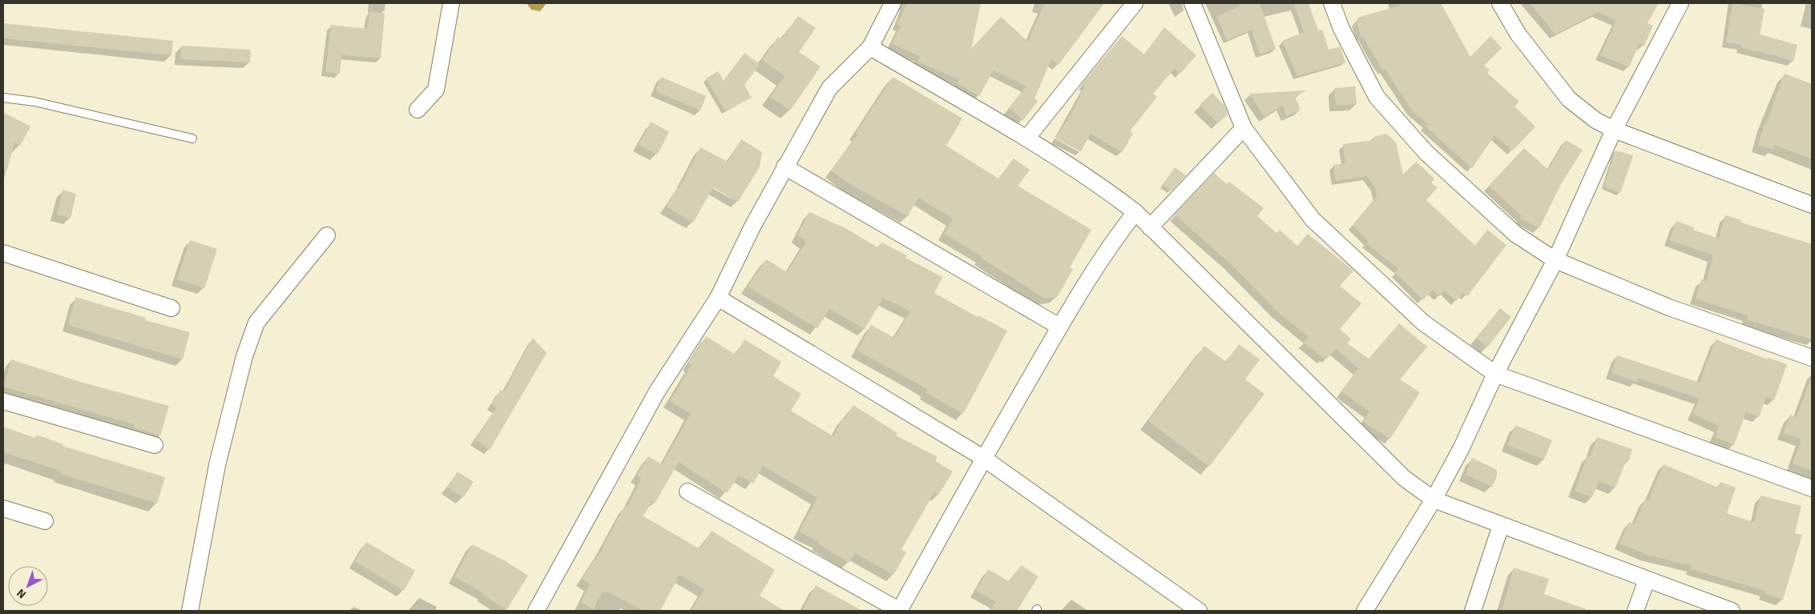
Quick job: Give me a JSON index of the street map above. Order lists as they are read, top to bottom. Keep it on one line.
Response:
{"north":"bottom left"}
